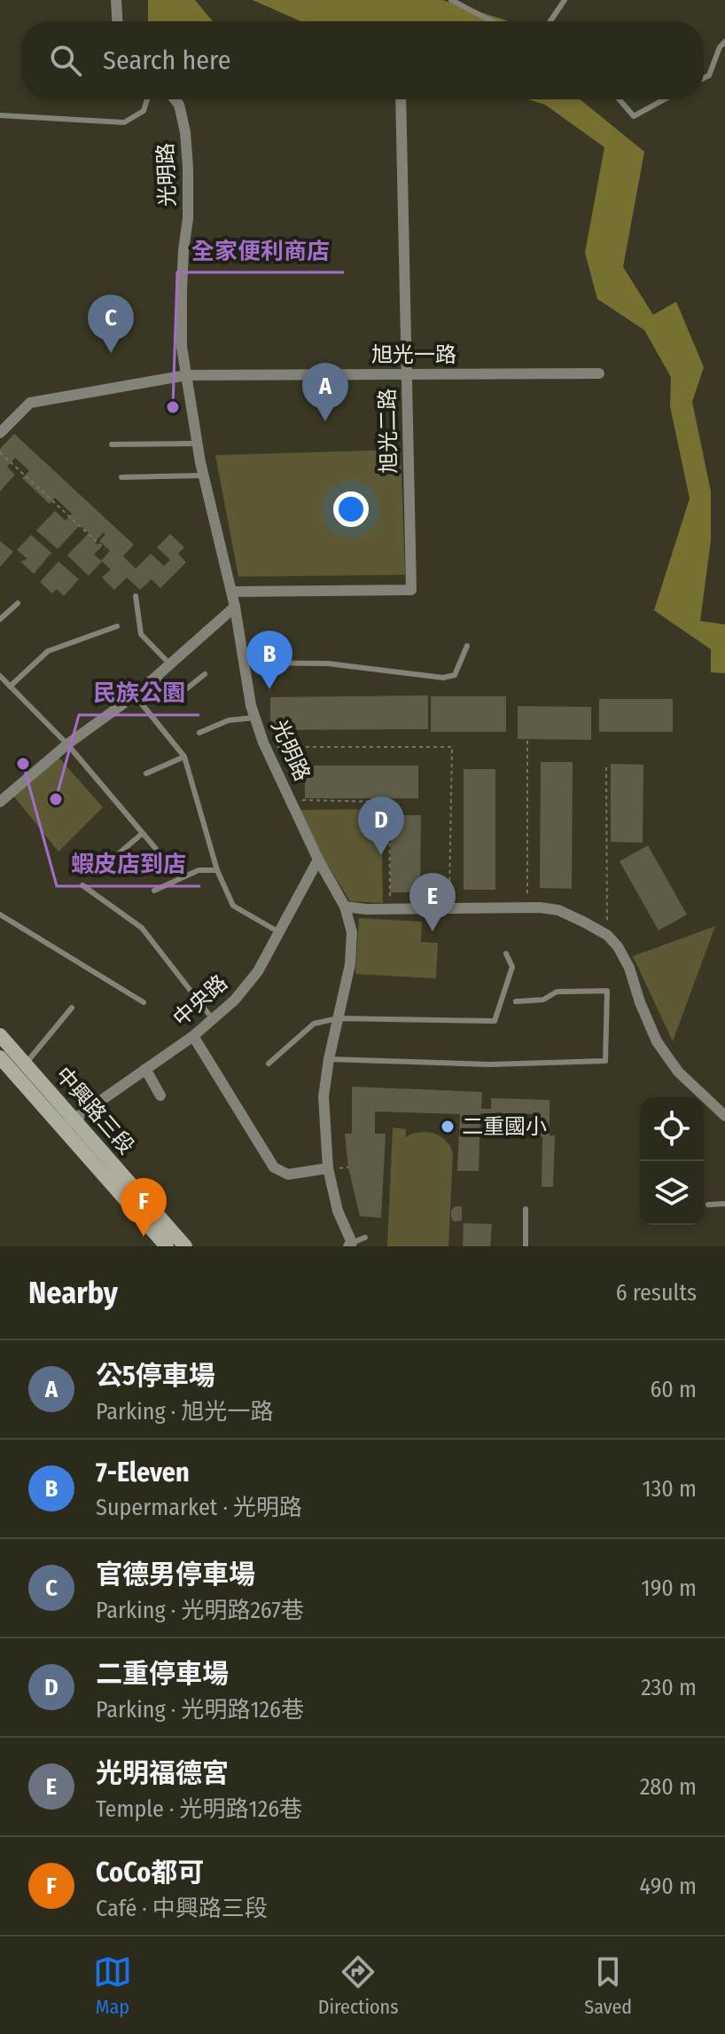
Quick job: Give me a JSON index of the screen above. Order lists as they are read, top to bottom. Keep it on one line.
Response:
{"streets":{"main road":["中興路三段"],"street":["光明路","旭光一路","旭光二路","中央路"]},"crossings":[["光明路","旭光一路"],["光明路","旭光二路"],["光明路","中央路"],["旭光一路","旭光二路"],["中央路","中興路三段"]],"places":["全家便利商店","蝦皮店到店","民族公園","二重國小"],"page":{"search":"Search here","pins":["C","A","B","D","E","F"],"heading":["Nearby","6 results"],"list":[{"mark":"A","name":"公5停車場","note":"Parking · 旭光一路","value":"60 m"},{"mark":"B","name":"7-Eleven","note":"Supermarket · 光明路","value":"130 m"},{"mark":"C","name":"官德男停車場","note":"Parking · 光明路267巷","value":"190 m"},{"mark":"D","name":"二重停車場","note":"Parking · 光明路126巷","value":"230 m"},{"mark":"E","name":"光明福德宮","note":"Temple · 光明路126巷","value":"280 m"},{"mark":"F","name":"CoCo都可","note":"Café · 中興路三段","value":"490 m"}],"nav":["Map","Directions","Saved"]}}
